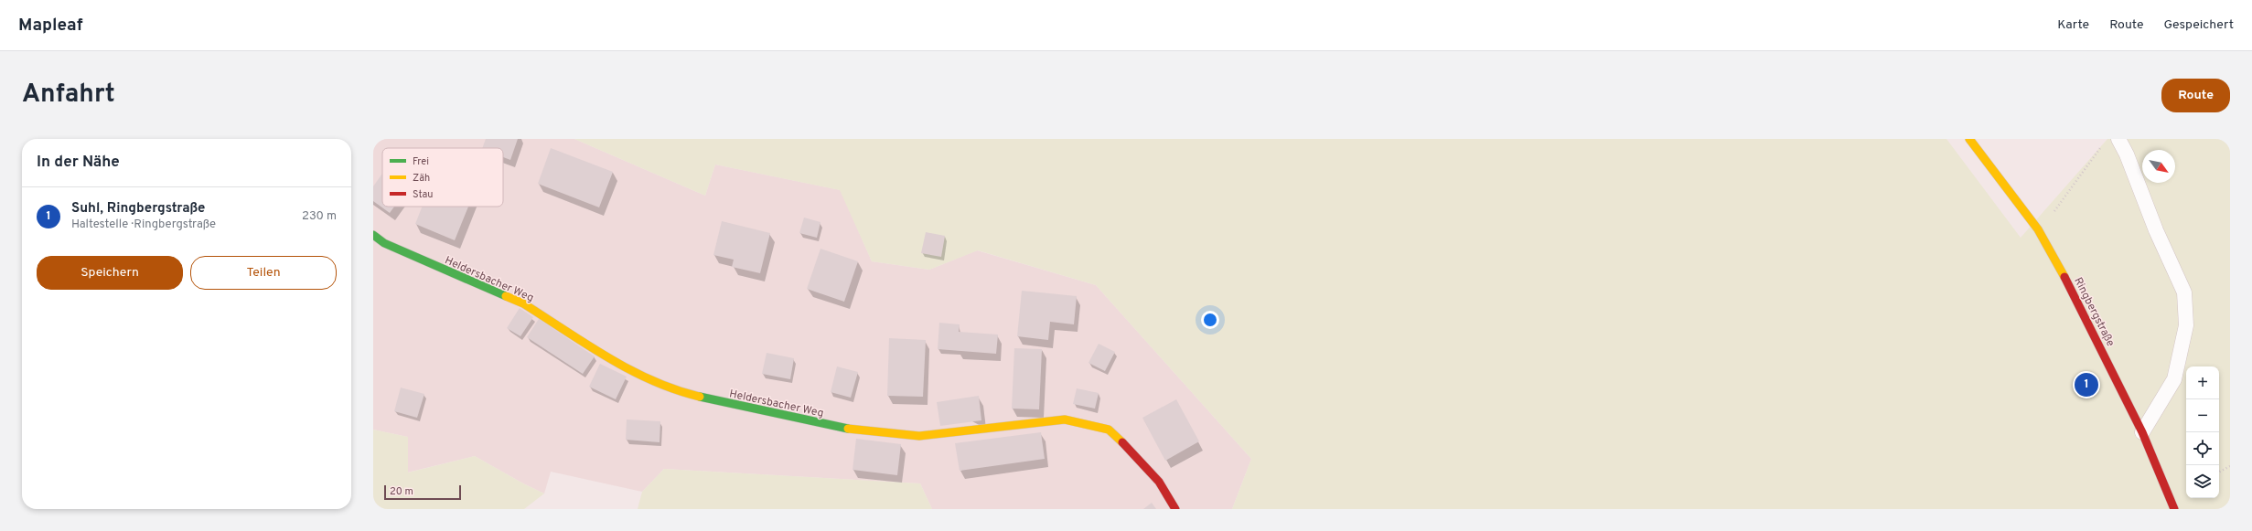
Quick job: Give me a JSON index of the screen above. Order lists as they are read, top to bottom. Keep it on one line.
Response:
{"streets":{"street":["Heldersbacher Weg","Ringbergstraße"]},"legend":["Frei","Zäh","Stau"],"scale_bar":"20 m","north":"bottom right","page":{"header":"Mapleaf","nav":["Karte","Route","Gespeichert"],"title":"Anfahrt","buttons":["Route",["Speichern","Teilen"]],"heading":"In der Nähe","list":[{"mark":"1","name":"Suhl, Ringbergstraße","note":"Haltestelle · Ringbergstraße","value":"230 m"}],"map_buttons":["+","−"],"pins":"1","scale":"20 m"}}
